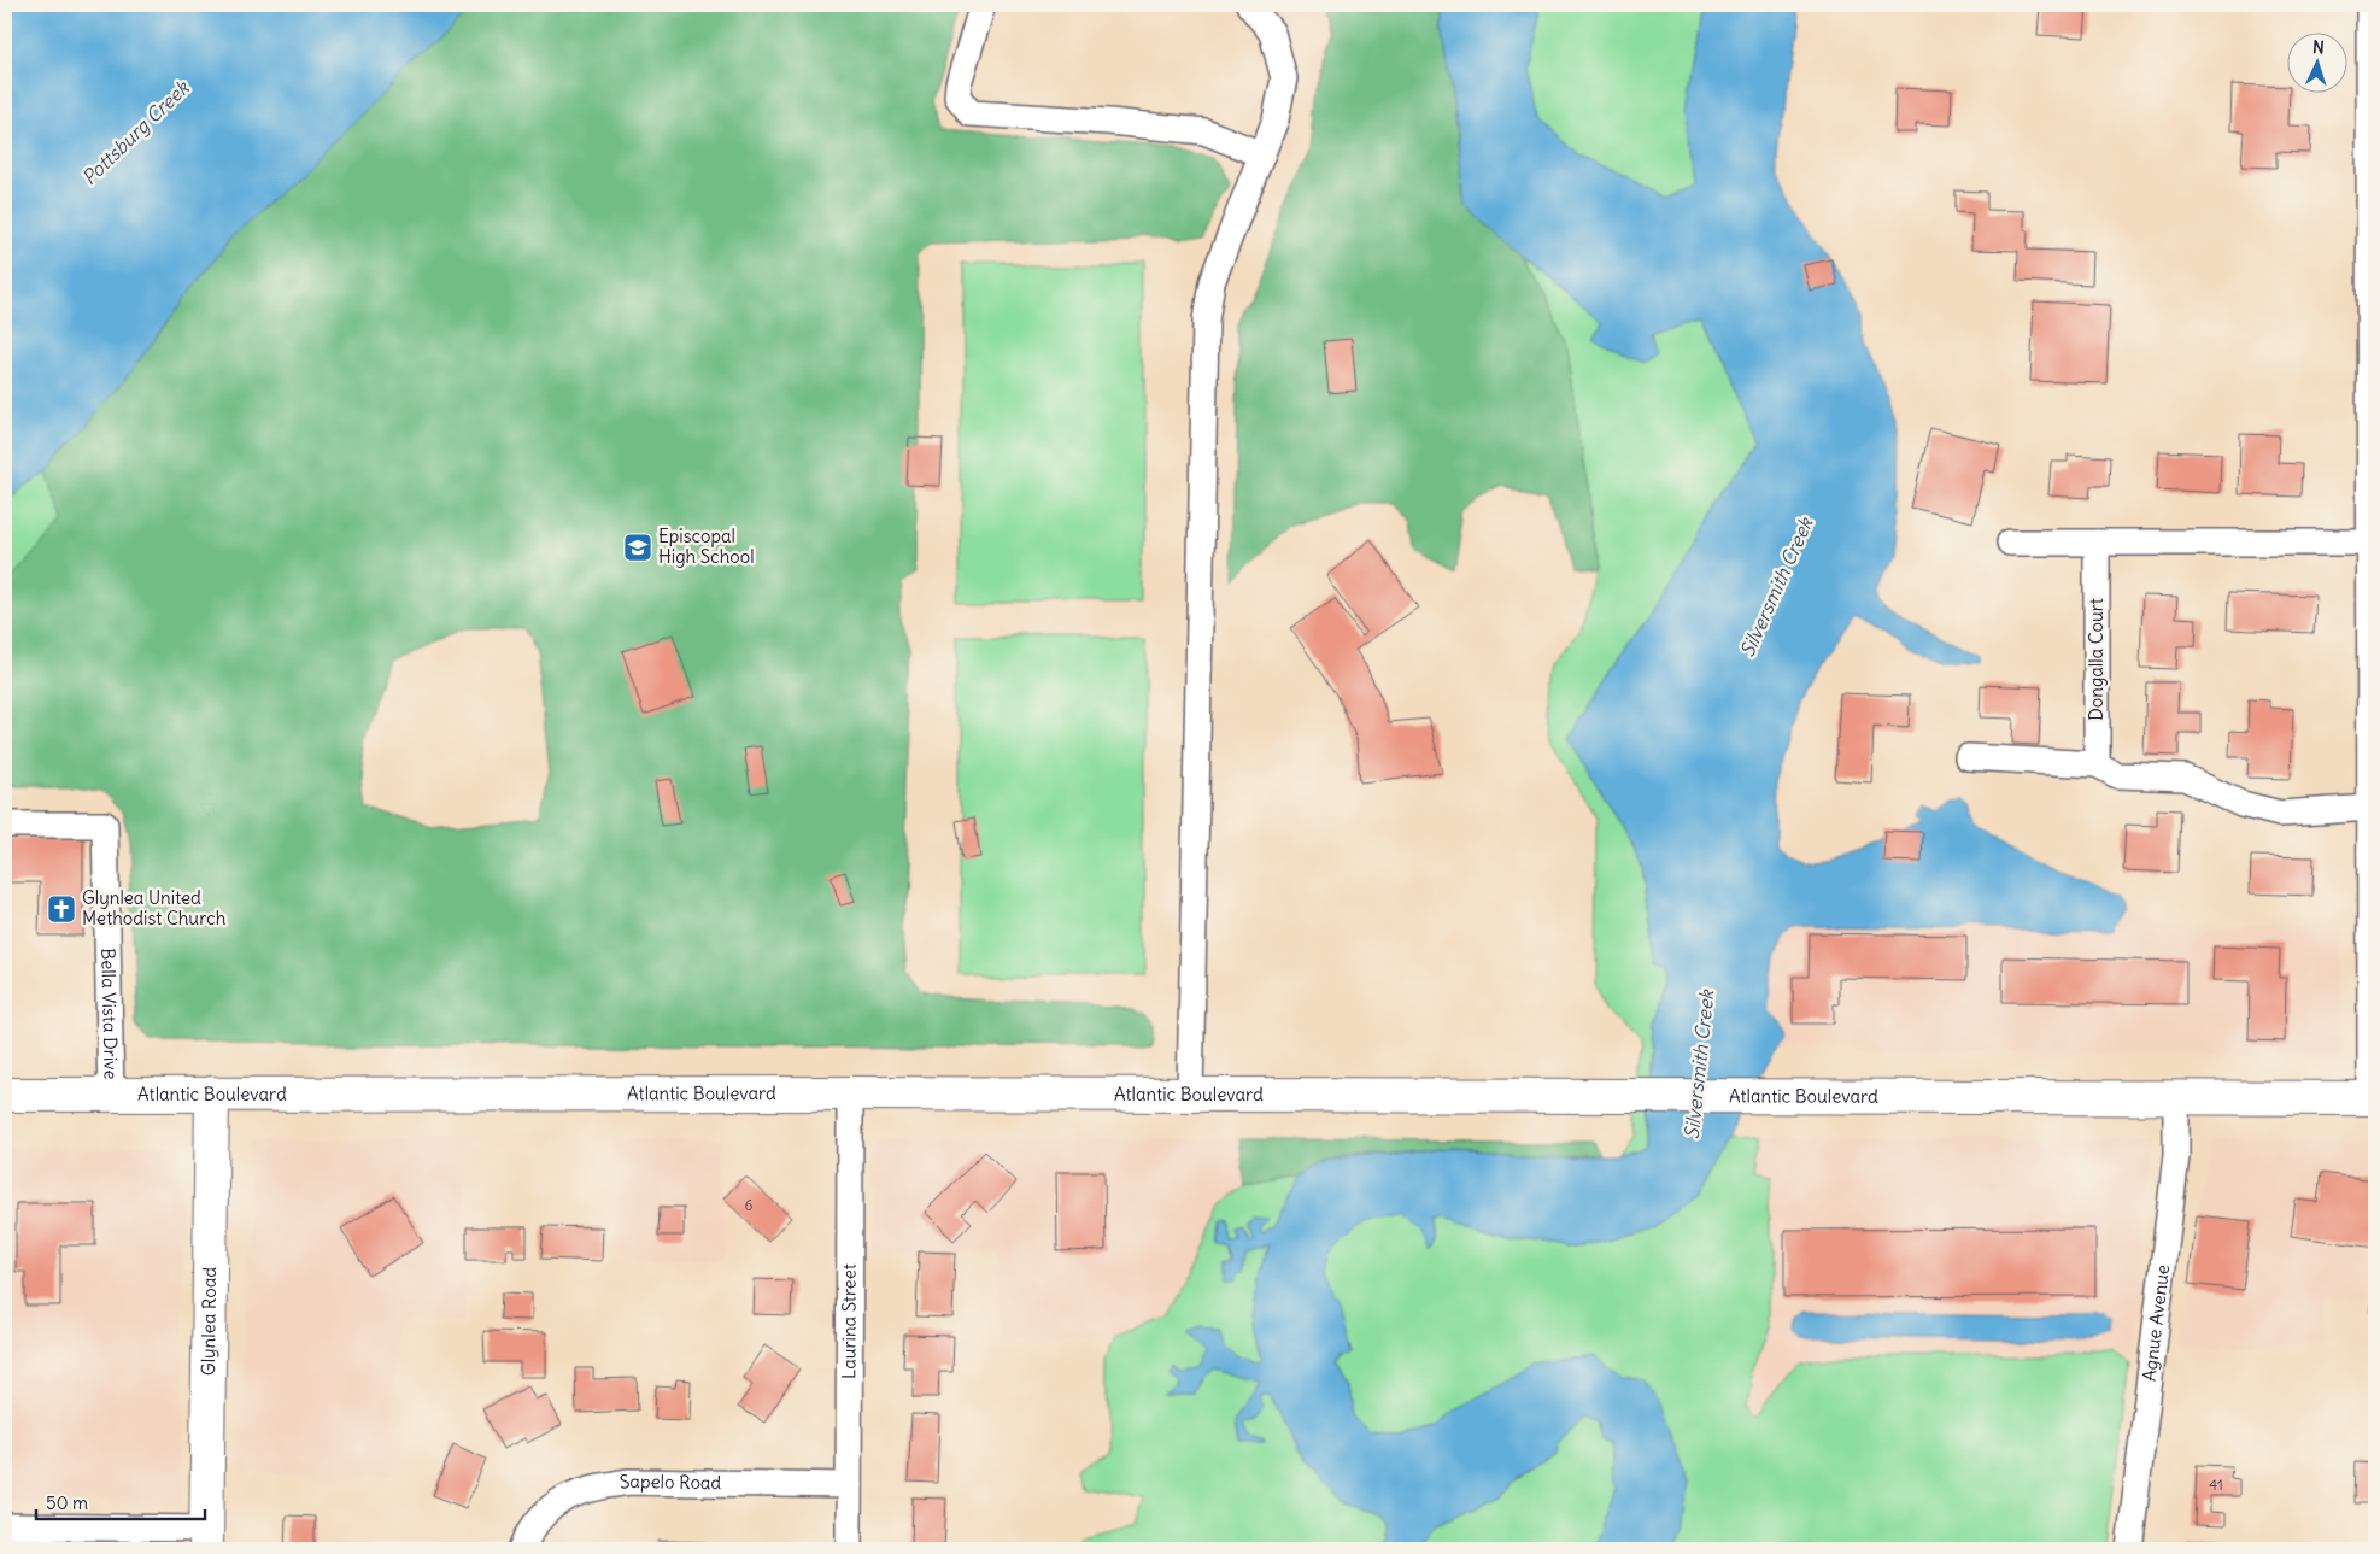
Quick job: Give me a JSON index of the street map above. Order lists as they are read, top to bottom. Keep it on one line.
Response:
{"streets":{"main road":["Atlantic Boulevard","Glynlea Road"],"street":["Dongalla Court","Bella Vista Drive","Laurina Street","Agnue Avenue","Sapelo Road"]},"crossings":[["Bella Vista Drive","Atlantic Boulevard"],["Atlantic Boulevard","Glynlea Road"],["Atlantic Boulevard","Laurina Street"],["Atlantic Boulevard","Agnue Avenue"],["Laurina Street","Sapelo Road"]],"water":["Pottsburg Creek","Silversmith Creek"],"places":{"school or university":["Episcopal High School"],"church":["Glynlea United Methodist Church"]},"house_numbers":["6","41"],"scale_bar":"50 m","north":"top"}
